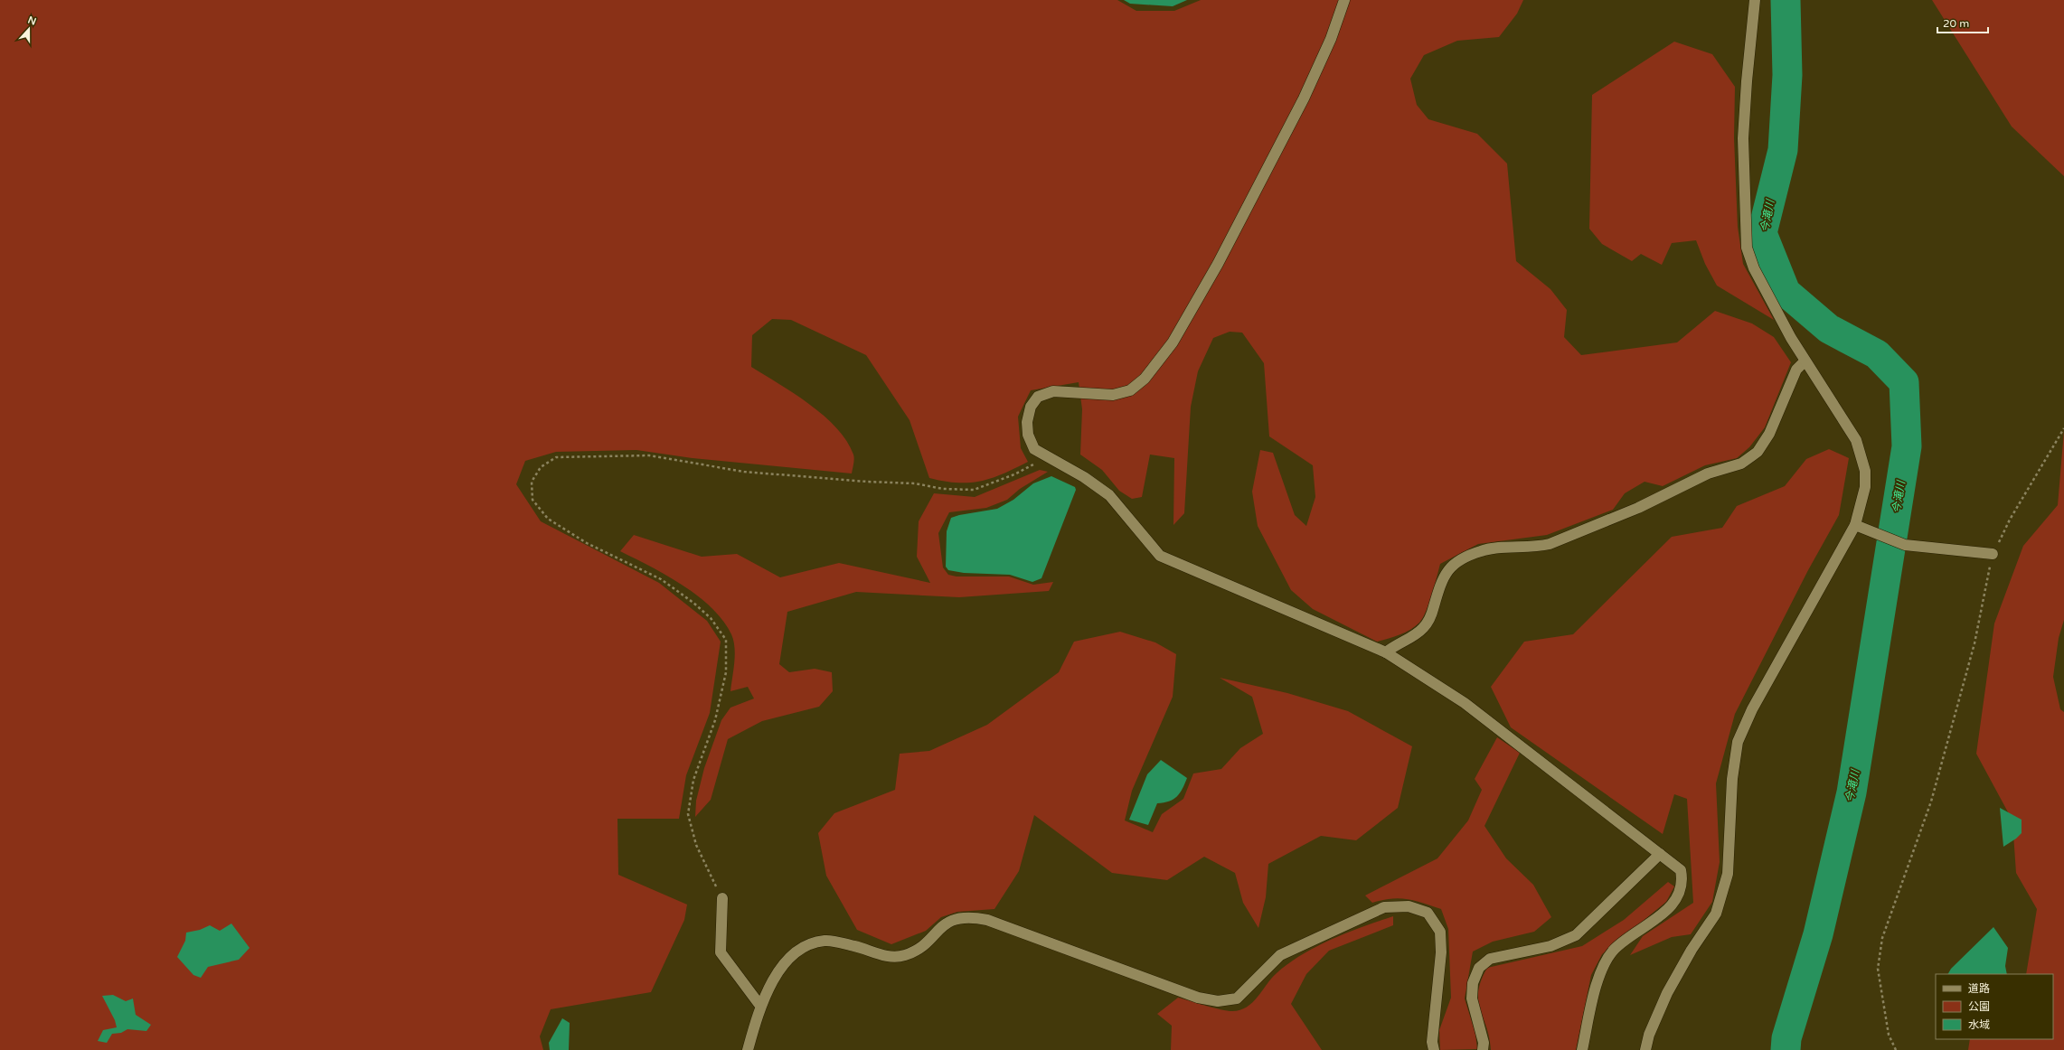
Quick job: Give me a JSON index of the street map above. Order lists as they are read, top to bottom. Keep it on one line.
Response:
{"water":["今滝川"],"legend":["道路","公園","水域"],"scale_bar":"20 m","north":"top"}
